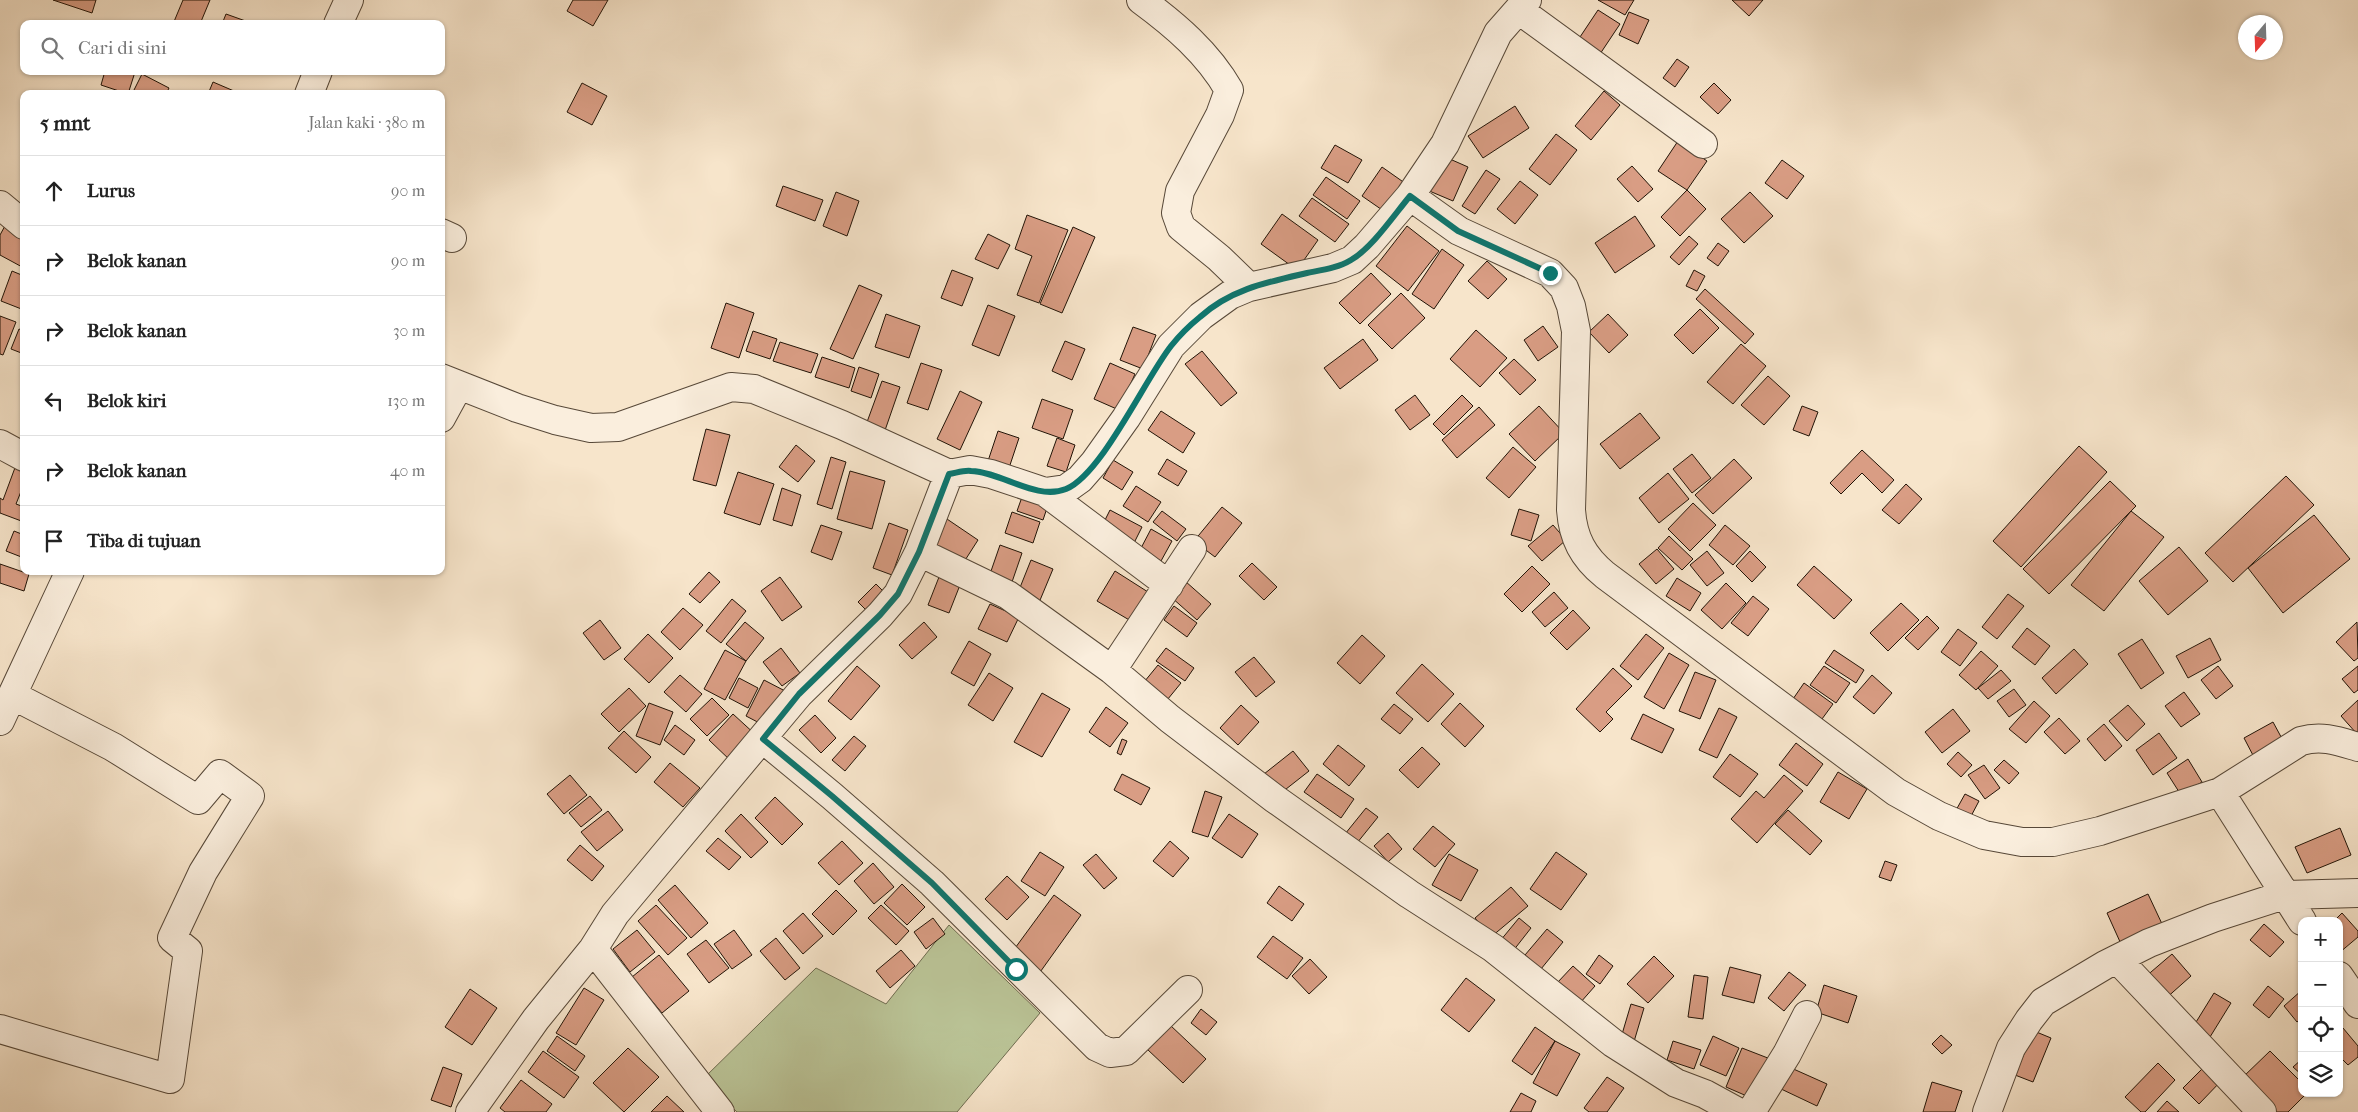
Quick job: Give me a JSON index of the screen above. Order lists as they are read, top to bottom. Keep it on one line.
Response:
{"north":"bottom","page":{"search":"Cari di sini","heading":["5 mnt","Jalan kaki · 380 m"],"list":[["Lurus","90 m"],["Belok kanan","90 m"],["Belok kanan","30 m"],["Belok kiri","130 m"],["Belok kanan","40 m"],"Tiba di tujuan"],"map_buttons":["+","−"]}}
